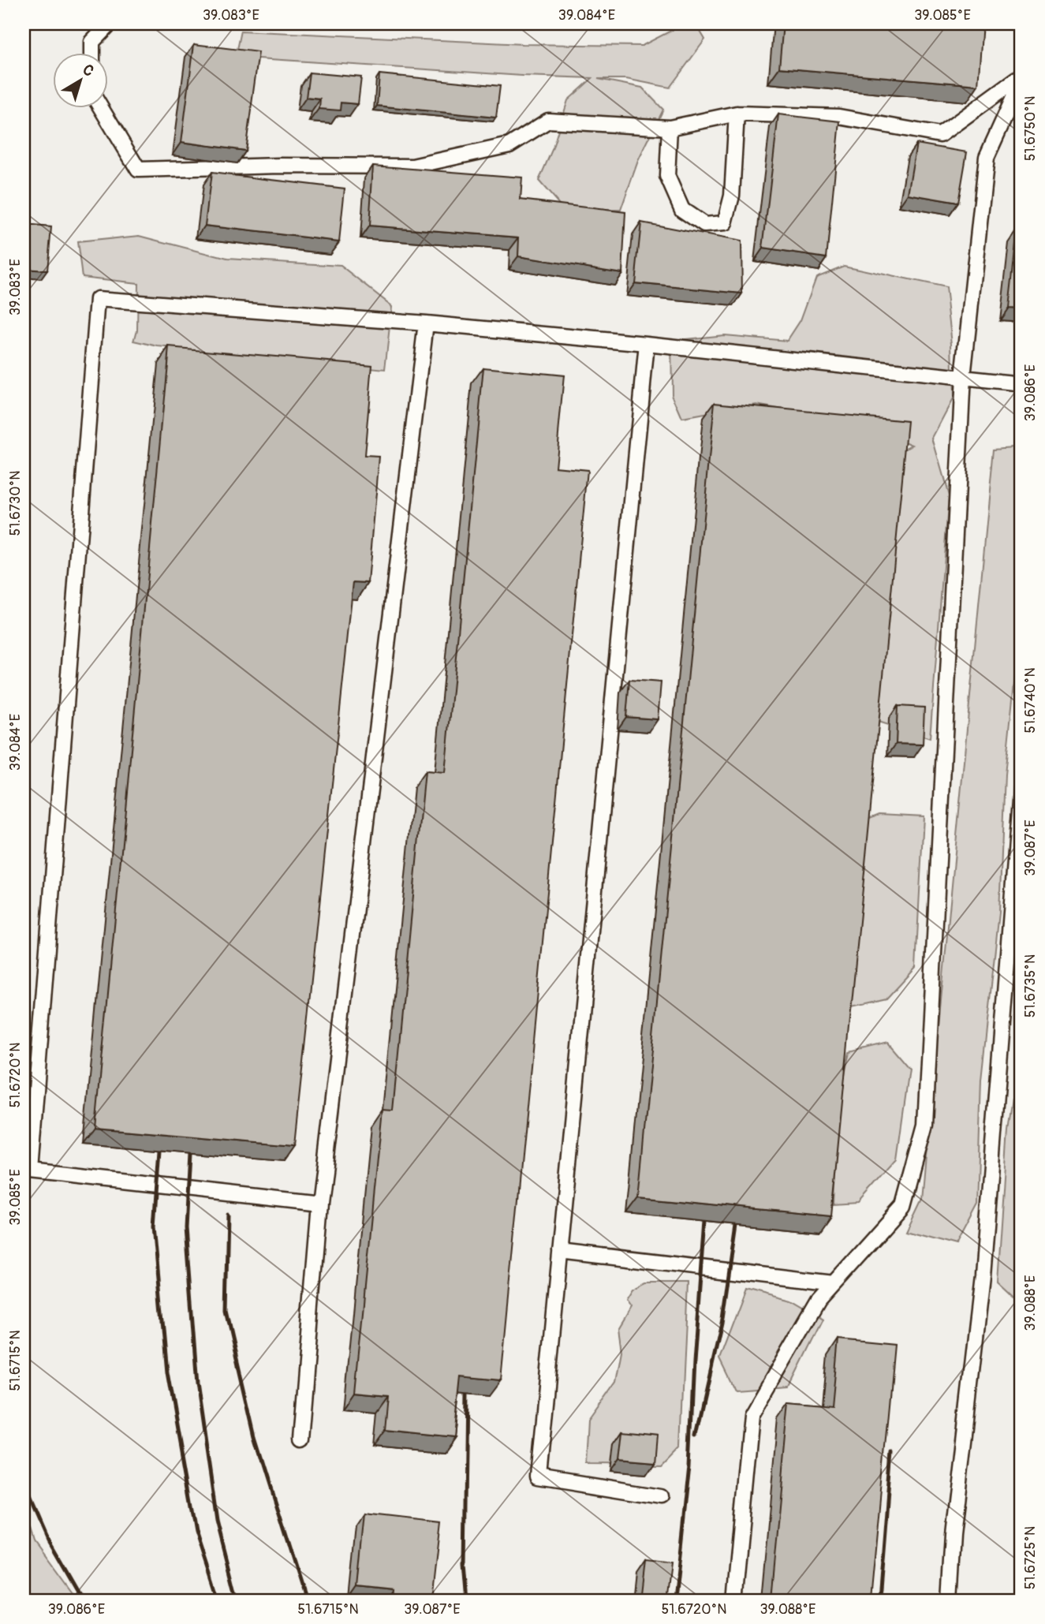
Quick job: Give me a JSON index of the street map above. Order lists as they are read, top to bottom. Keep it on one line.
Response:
{"north":"top right","coordinates":["39.083°E","39.084°E","39.085°E","51.6750°N","39.086°E","51.6730°N","51.6740°N","39.087°E","51.6735°N","51.6720°N","39.088°E","51.6715°N","51.6725°N"]}
